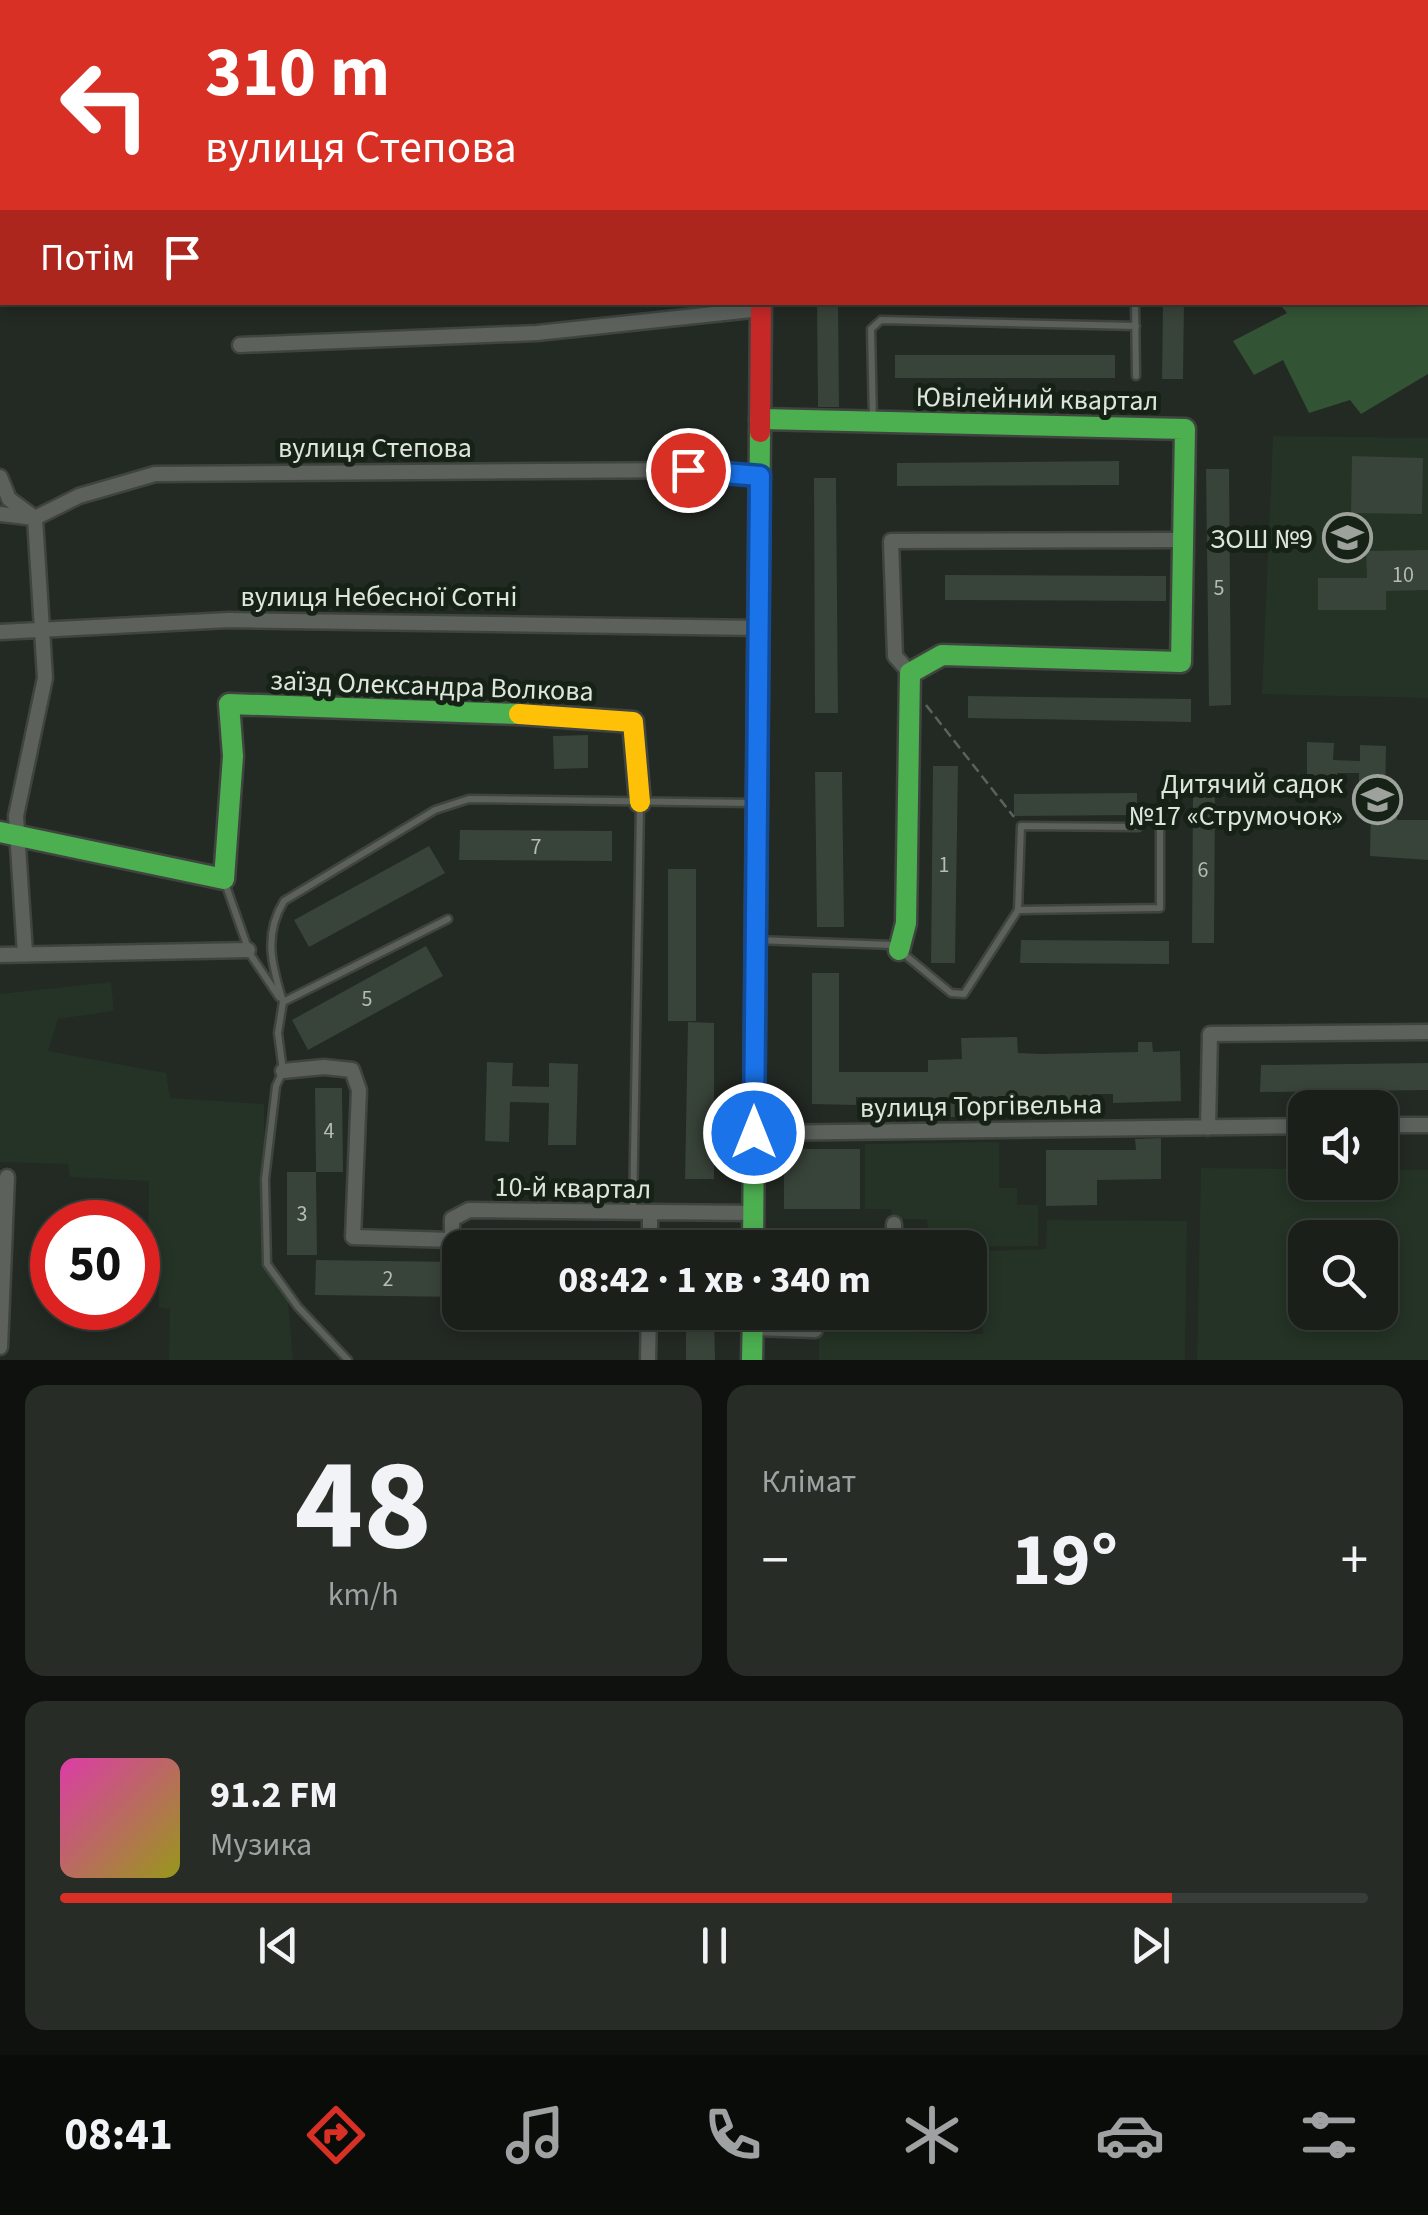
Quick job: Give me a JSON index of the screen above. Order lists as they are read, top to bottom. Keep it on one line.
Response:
{"streets":{"street":["Ювілейний квартал","вулиця Степова","вулиця Небесної Сотні","заїзд Олександра Волкова","вулиця Торгівельна","10-й квартал"]},"places":{"school or university":["ЗОШ №9","Дитячий садок №17 «Струмочок»"]},"house_numbers":["10","5","7","1","6","5","4","3","2"],"page":{"turn":["310 m","вулиця Степова"],"then":"Потім","limit":"50","trip":"08:42 · 1 хв · 340 m","tile":[["48","km/h"],"Клімат"],"heat":["−","19°","+"],"song":["91.2 FM","Музика"],"tabs":"08:41"}}
